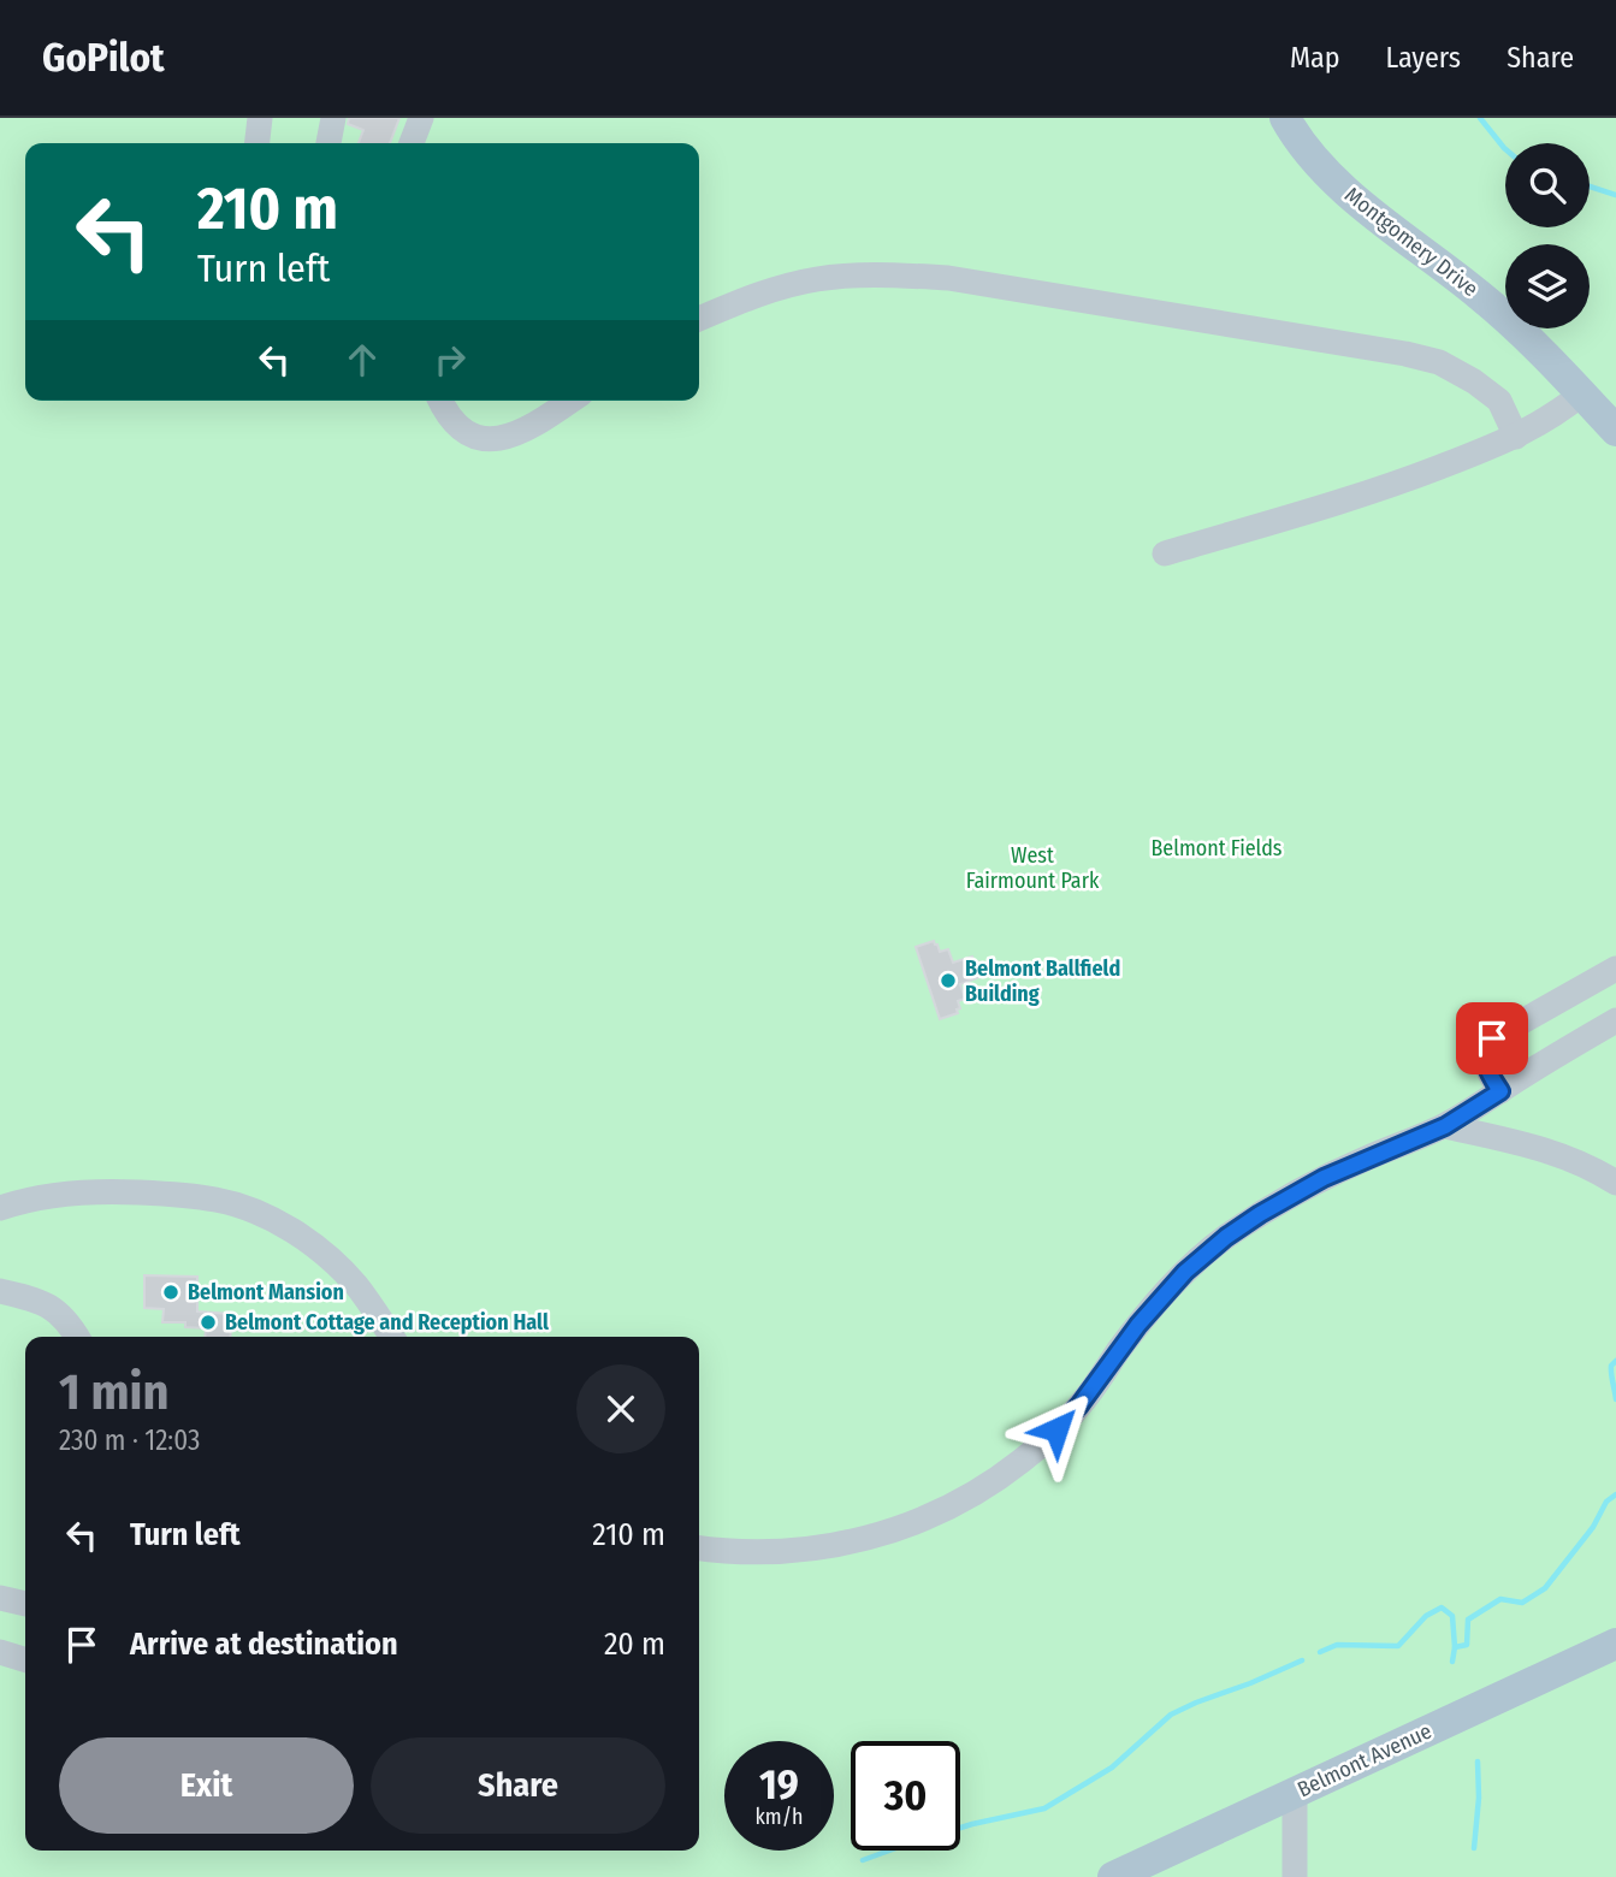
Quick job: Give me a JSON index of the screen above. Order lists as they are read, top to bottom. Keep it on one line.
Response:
{"streets":{"main road":["Montgomery Drive","Belmont Avenue"]},"parks":["Belmont Fields","West Fairmount Park"],"places":["Belmont Ballfield Building","Belmont Mansion","Belmont Cottage and Reception Hall"],"page":{"header":"GoPilot","nav":["Map","Layers","Share"],"turn":["210 m","Turn left"],"heading":["1 min","230 m · 12:03"],"list":[{"name":"Turn left","value":"210 m"},{"name":"Arrive at destination","value":"20 m"}],"buttons":["Exit","Share"],"speed":"19 km/h","limit":"30"}}
